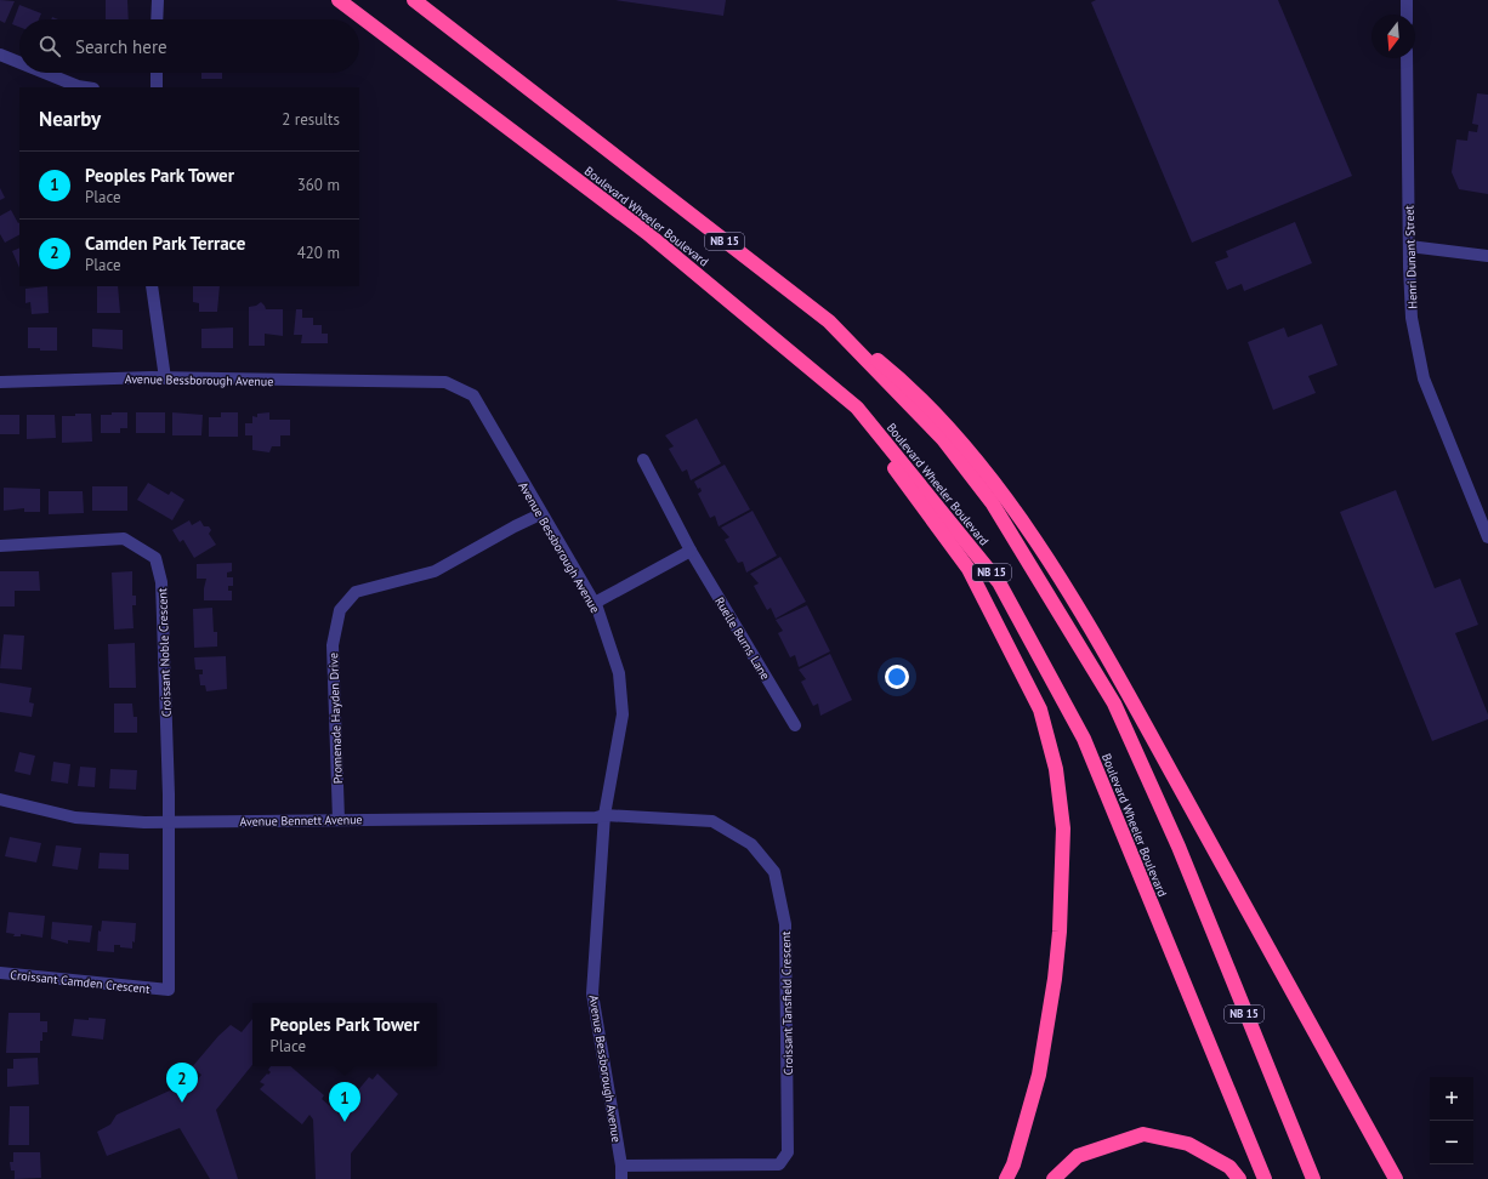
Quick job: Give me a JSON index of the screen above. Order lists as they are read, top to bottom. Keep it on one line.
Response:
{"streets":{"highway":["Boulevard Wheeler Boulevard","NB 15"],"street":["Henri Dunant Street","Avenue Bessborough Avenue","Ruelle Burns Lane","Croissant Noble Crescent","Promenade Hayden Drive","Avenue Bennett Avenue","Croissant Camden Crescent","Croissant Tansfield Crescent"]},"crossings":[["Avenue Bessborough Avenue","Promenade Hayden Drive"],["Avenue Bessborough Avenue","Avenue Bennett Avenue"],["Avenue Bessborough Avenue","Croissant Tansfield Crescent"],["Croissant Noble Crescent","Avenue Bennett Avenue"],["Croissant Noble Crescent","Croissant Camden Crescent"],["Promenade Hayden Drive","Avenue Bennett Avenue"],["Avenue Bennett Avenue","Croissant Camden Crescent"],["Avenue Bennett Avenue","Croissant Tansfield Crescent"]],"north":"bottom","page":{"search":"Search here","heading":["Nearby","2 results"],"list":[{"mark":"1","name":"Peoples Park Tower","note":"Place","value":"360 m"},{"mark":"2","name":"Camden Park Terrace","note":"Place","value":"420 m"}],"popup":["Peoples Park Tower","Place"],"pins":["2","1"],"map_buttons":["+","−"]}}
